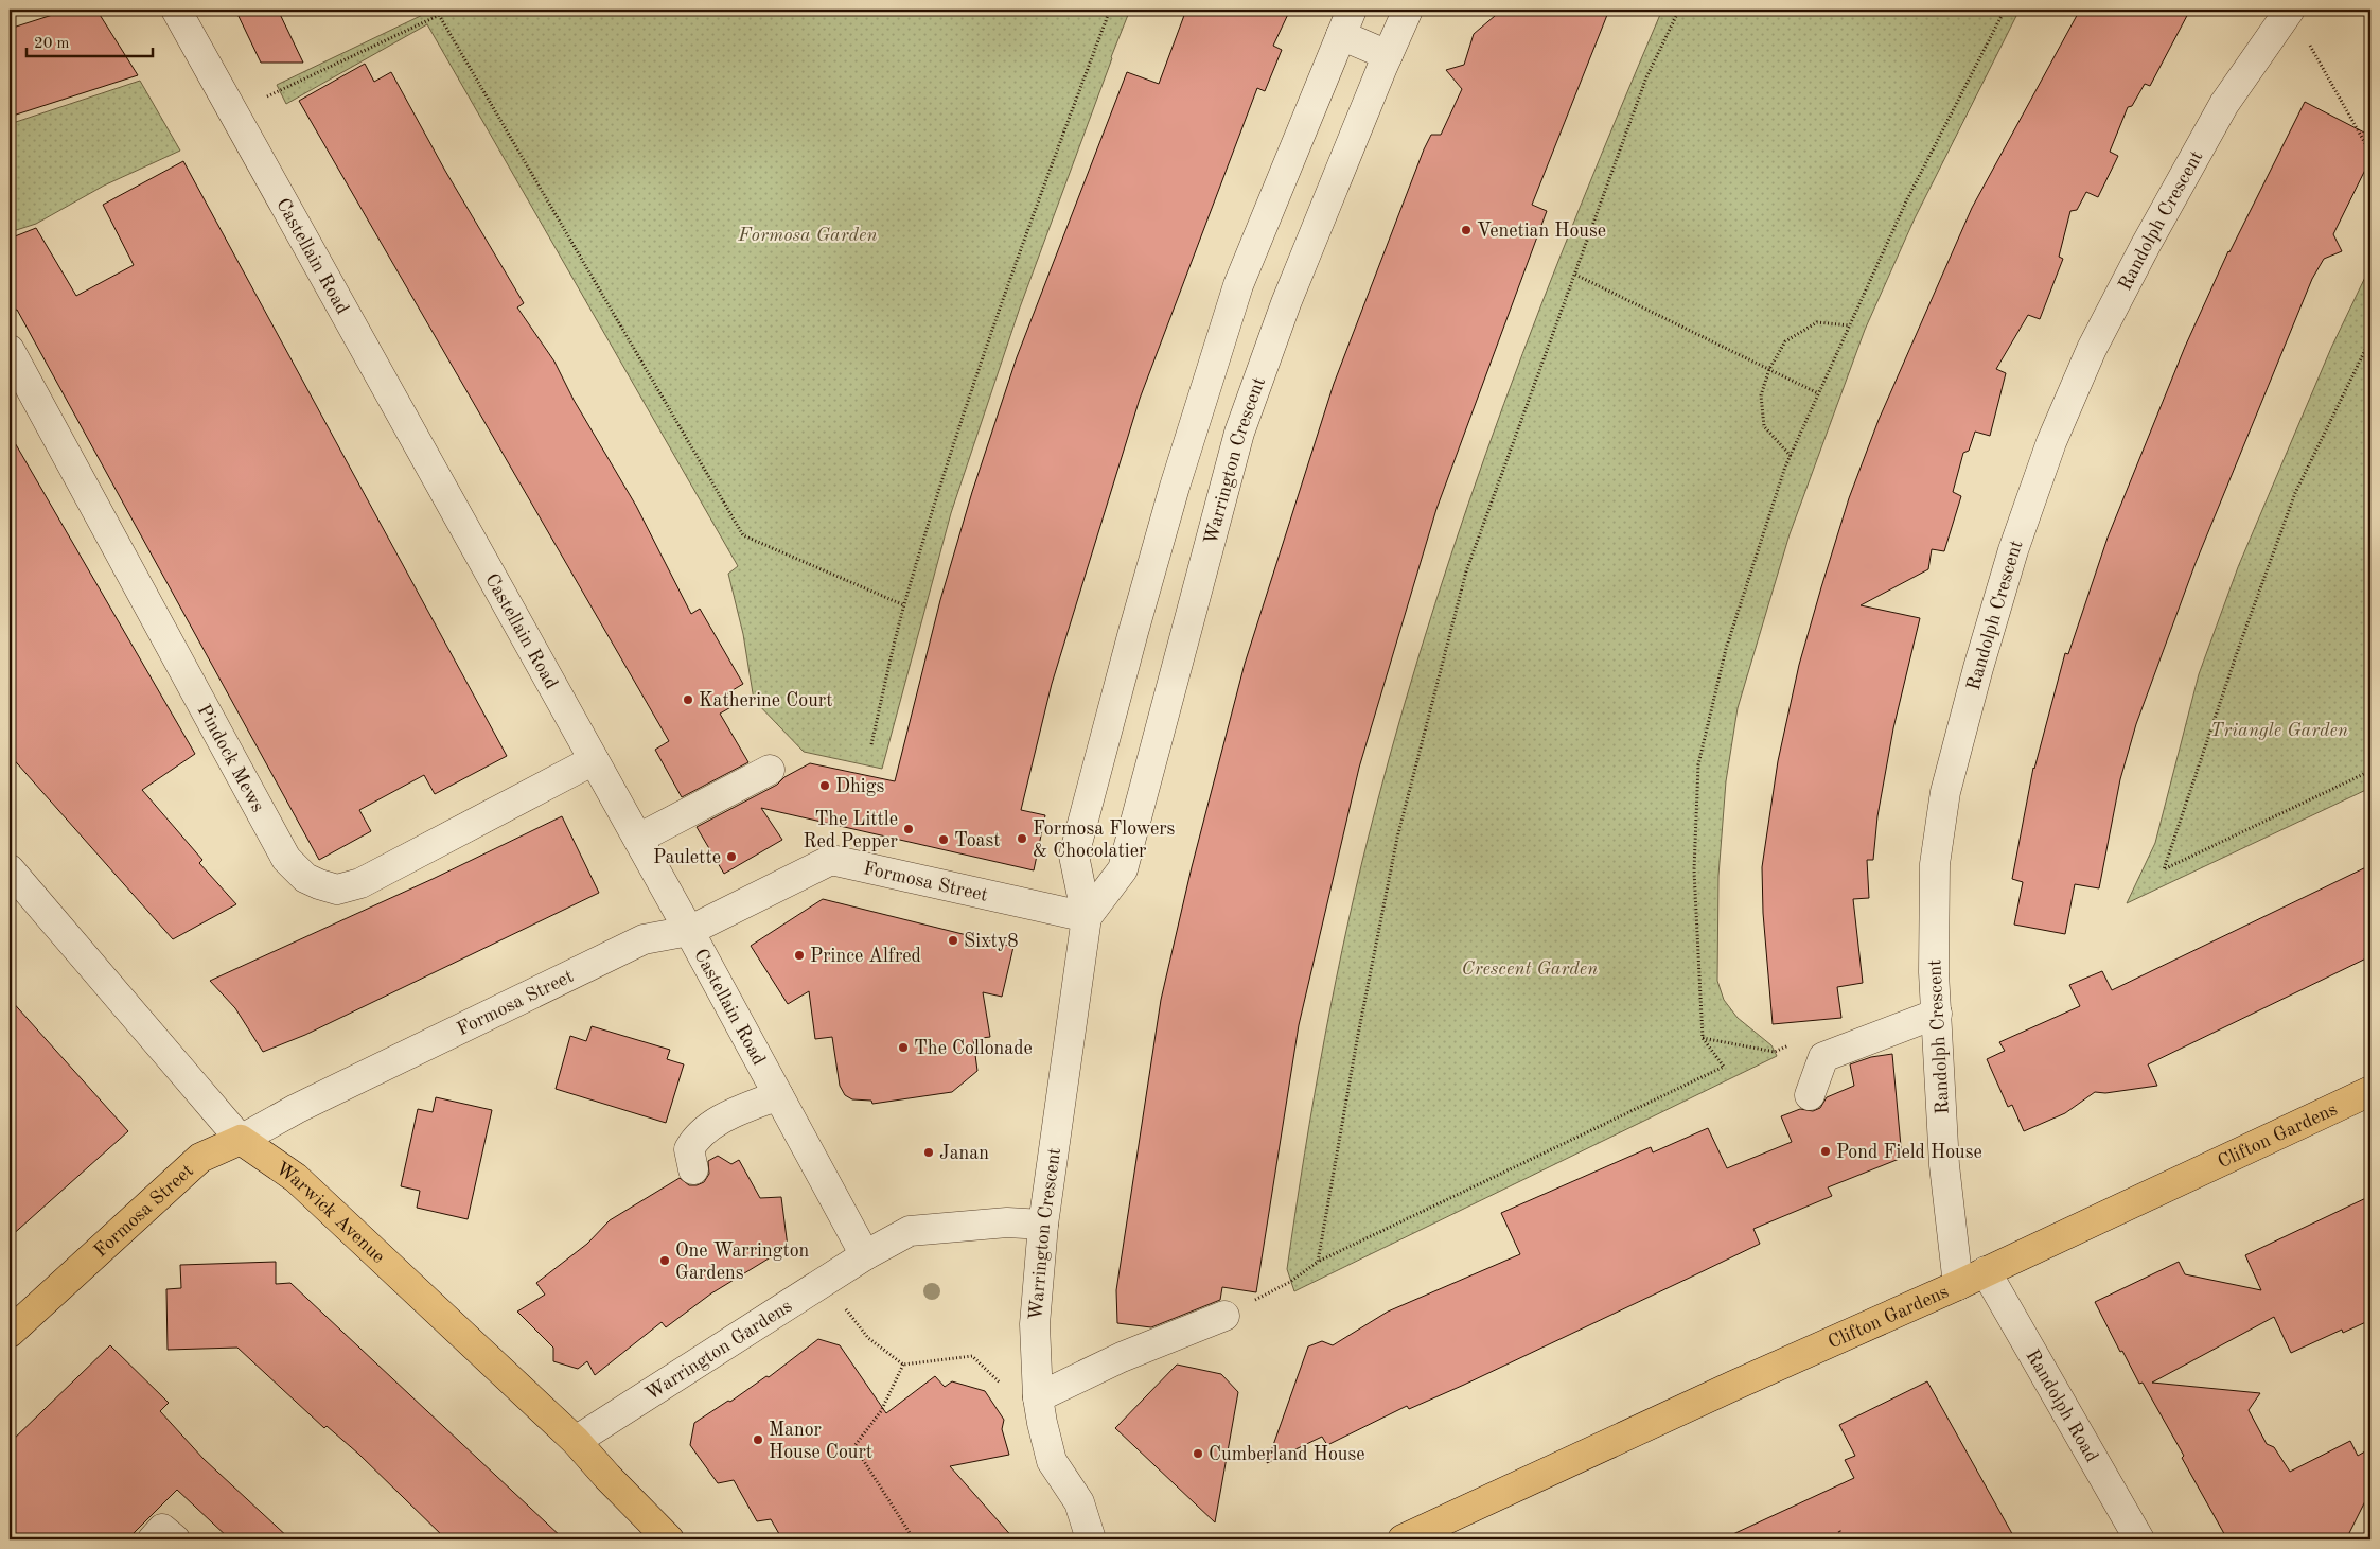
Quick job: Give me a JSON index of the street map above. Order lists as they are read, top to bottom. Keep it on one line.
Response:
{"streets":{"main road":["Formosa Street","Clifton Gardens","Warwick Avenue"],"street":["Randolph Crescent","Castellain Road","Warrington Crescent","Pindock Mews","Warrington Gardens","Randolph Road"]},"crossings":[["Randolph Crescent","Clifton Gardens"],["Castellain Road","Pindock Mews"],["Castellain Road","Formosa Street"],["Castellain Road","Warrington Gardens"],["Warrington Crescent","Formosa Street"],["Warrington Crescent","Warrington Gardens"],["Formosa Street","Warwick Avenue"],["Clifton Gardens","Randolph Road"],["Warwick Avenue","Warrington Gardens"]],"parks":["Formosa Garden","Triangle Garden","Crescent Garden"],"places":["Venetian House","Katherine Court","Dhigs","The Little Red Pepper","Formosa Flowers & Chocolatier","Toast","Paulette","Sixty8","Prince Alfred","The Collonade","Pond Field House","Janan","One Warrington Gardens","Manor House Court","Cumberland House"],"scale_bar":"20 m"}
